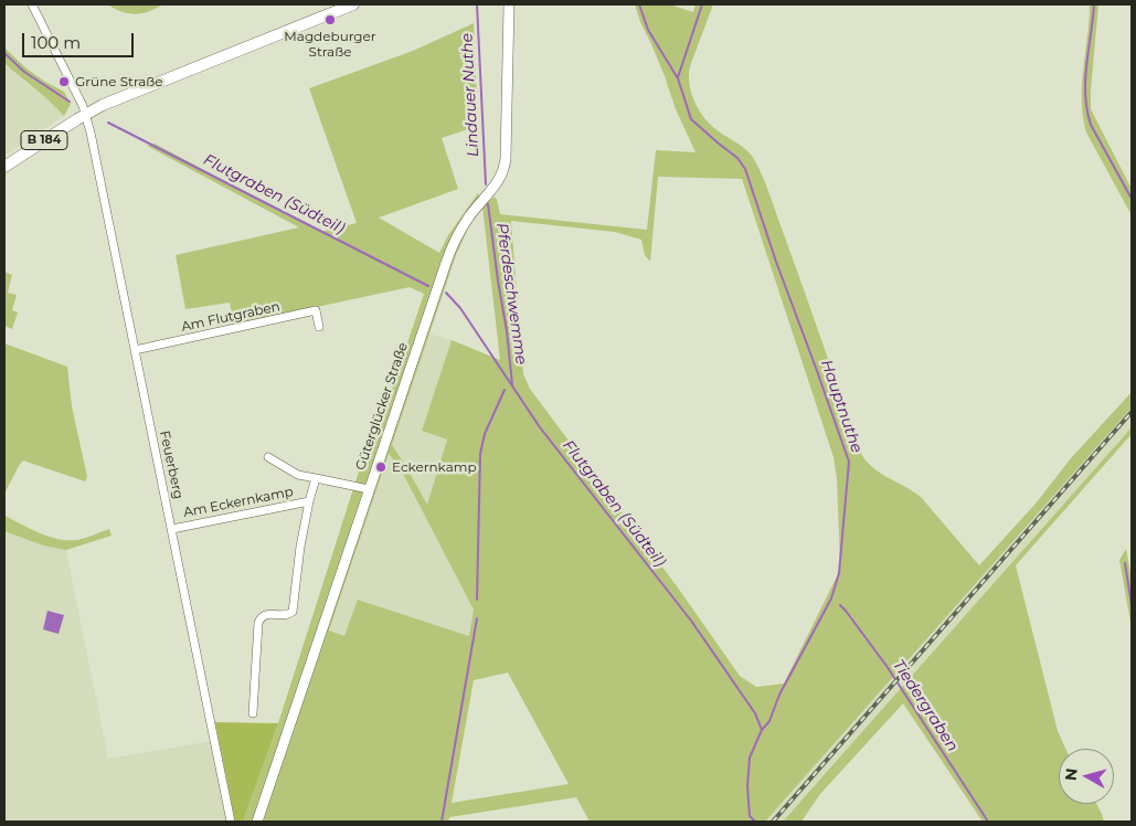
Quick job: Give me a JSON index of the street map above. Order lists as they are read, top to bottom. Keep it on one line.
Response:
{"streets":{"main road":["B 184"],"street":["Am Flutgraben","Güterglücker Straße","Feuerberg","Am Eckernkamp"]},"crossings":[["B 184","Feuerberg"],["Am Flutgraben","Feuerberg"],["Güterglücker Straße","Am Eckernkamp"],["Feuerberg","Am Eckernkamp"]],"water":["Lindauer Nuthe","Flutgraben (Südteil)","Pferdeschwemme","Hauptnuthe","Tiedergraben"],"places":["Magdeburger Straße","Grüne Straße","Eckernkamp"],"scale_bar":"100 m","north":"left"}
